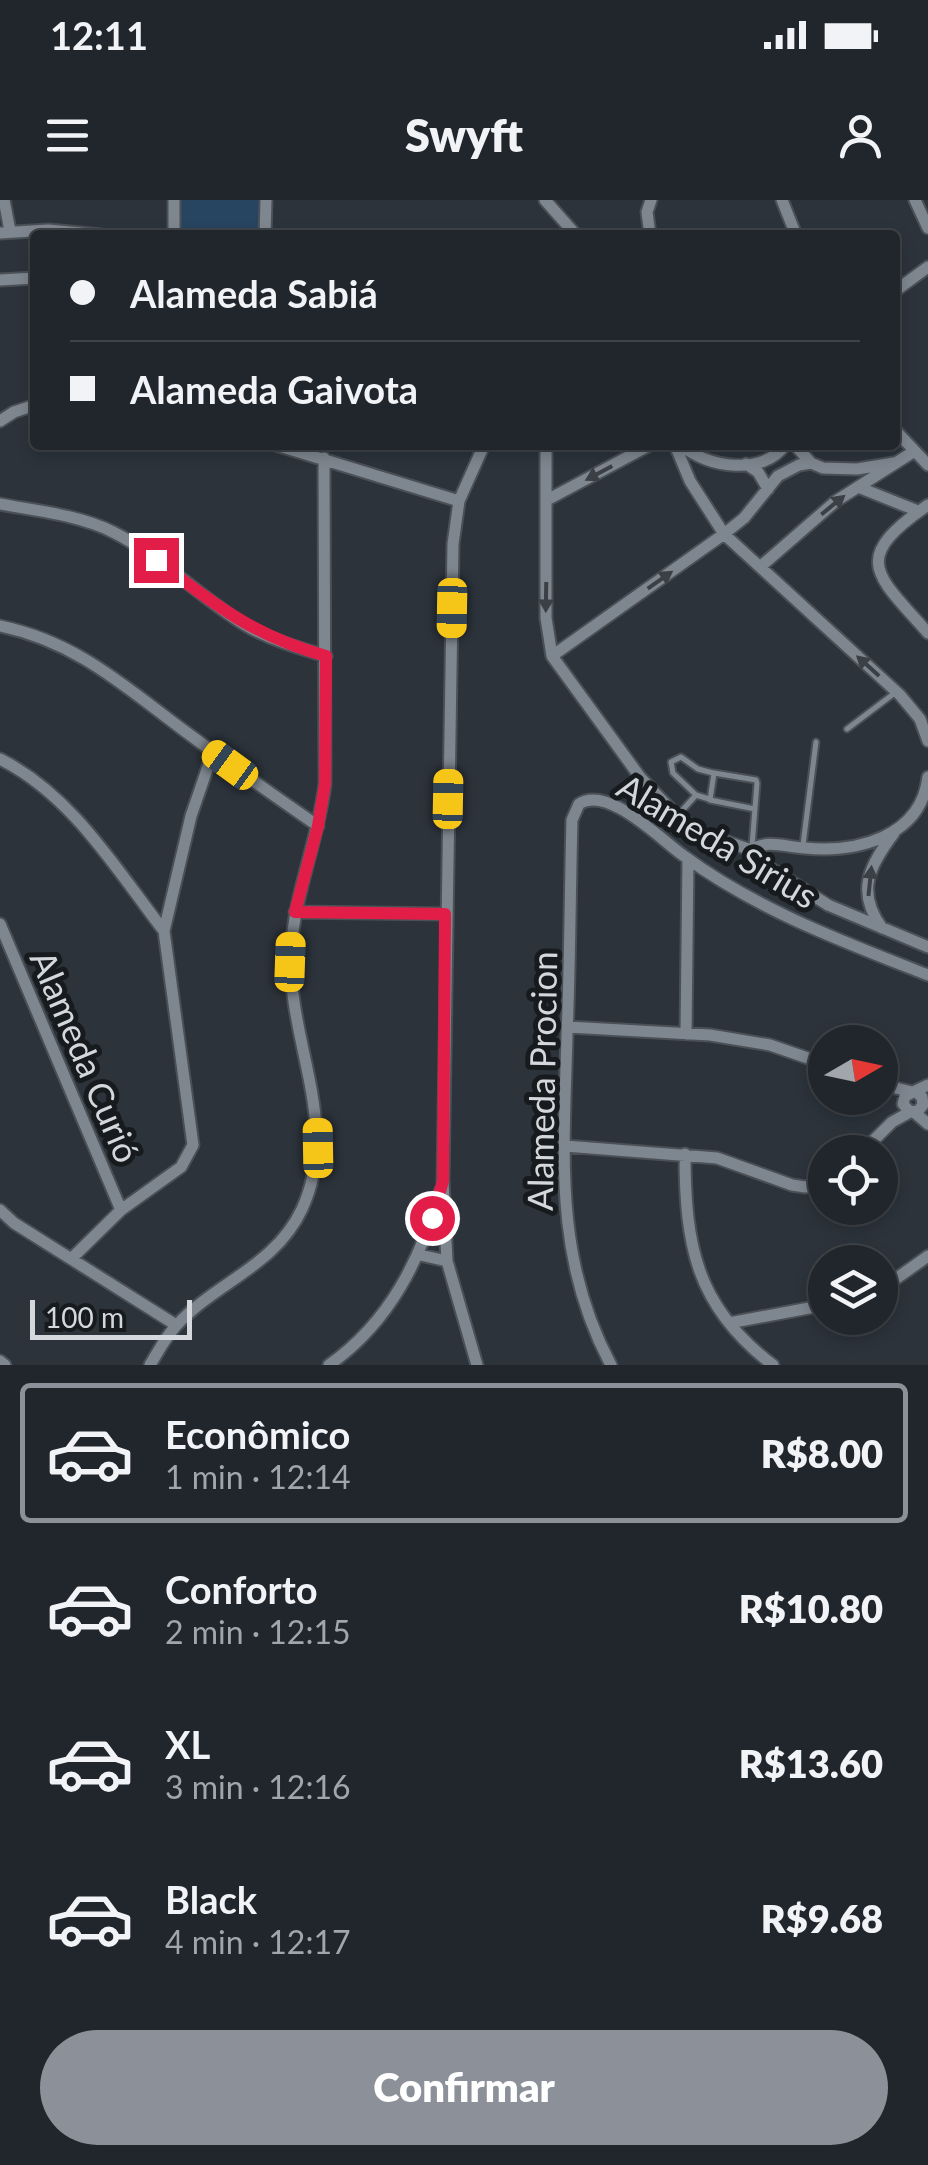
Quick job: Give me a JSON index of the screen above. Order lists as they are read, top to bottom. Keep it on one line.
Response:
{"streets":{"street":["Alameda Sirius","Alameda Curió","Alameda Procion"]},"crossings":[["Alameda Sirius","Alameda Procion"]],"scale_bar":"100 m","north":"right","page":{"status":"12:11","header":"Swyft","banner":["Alameda Sabiá","Alameda Gaivota"],"scale":"100 m","list":[{"name":"Econômico","note":"1 min · 12:14","value":"R$8.00"},{"name":"Conforto","note":"2 min · 12:15","value":"R$10.80"},{"name":"XL","note":"3 min · 12:16","value":"R$13.60"},{"name":"Black","note":"4 min · 12:17","value":"R$9.68"}],"buttons":"Confirmar"}}
